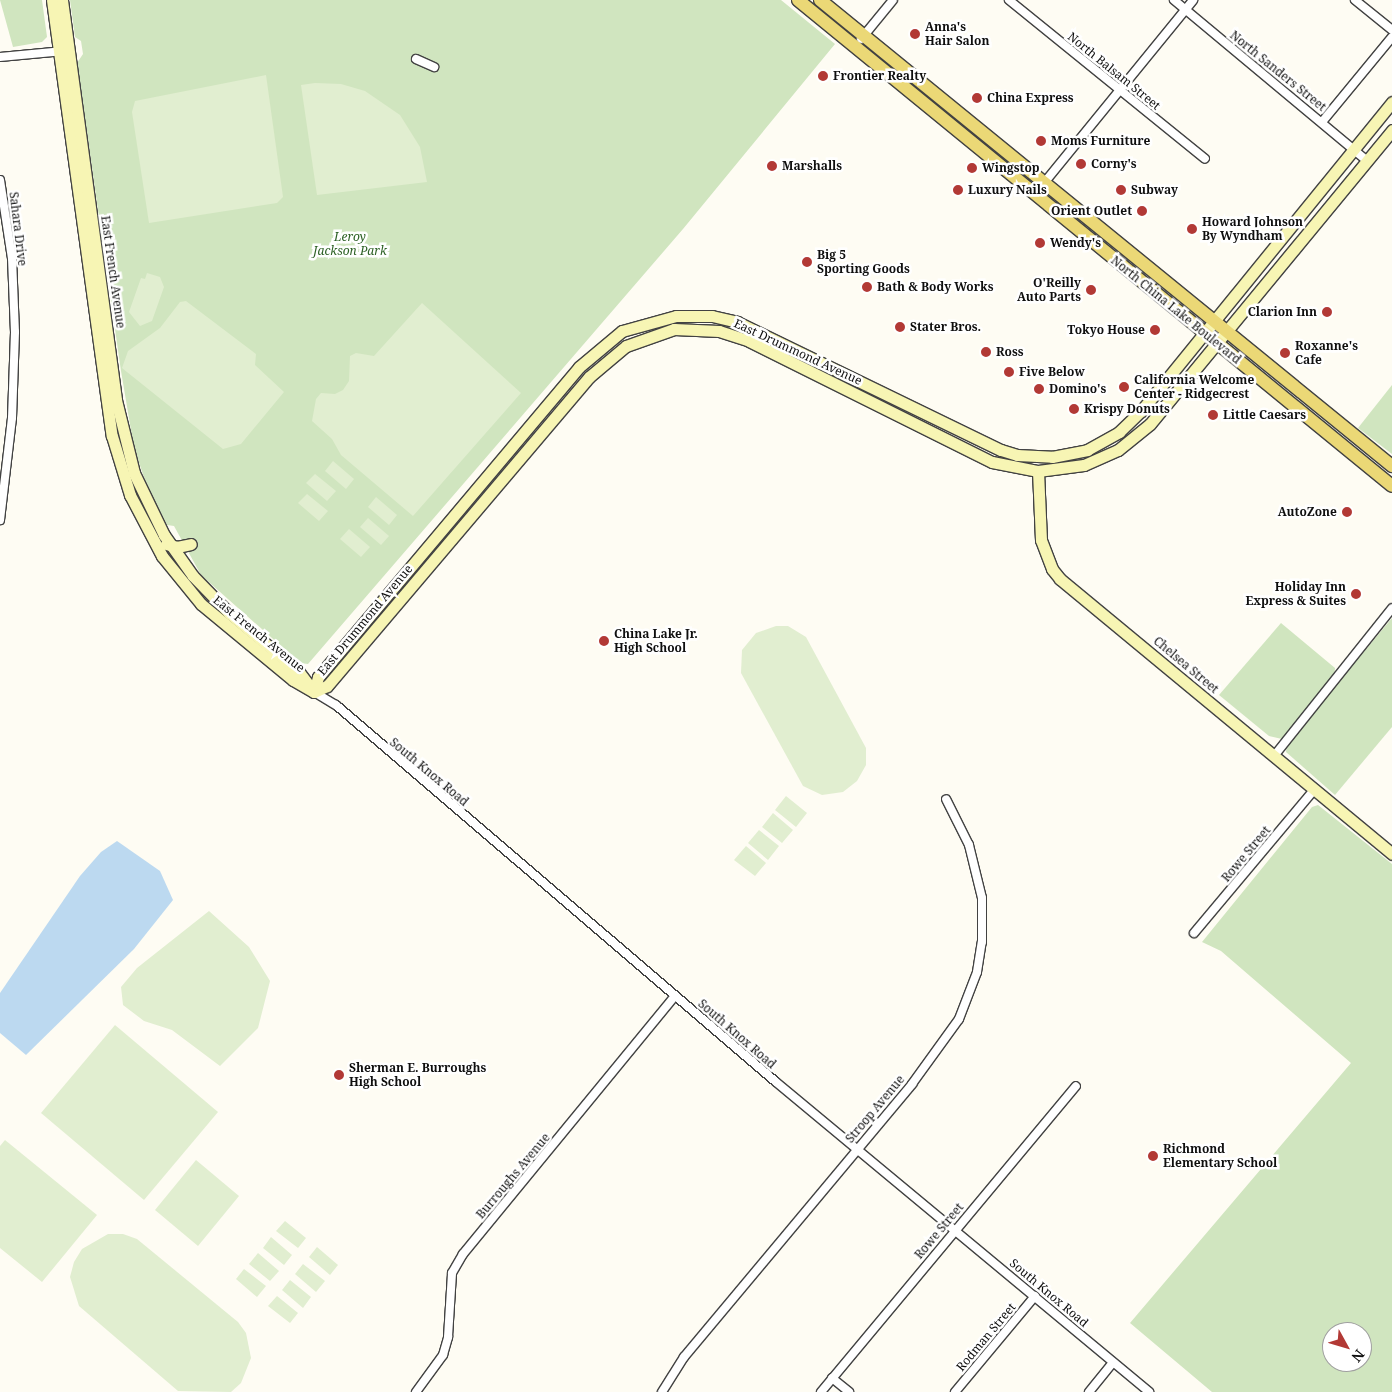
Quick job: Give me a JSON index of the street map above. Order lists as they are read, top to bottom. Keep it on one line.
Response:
{"streets":{"main road":["North China Lake Boulevard"],"street":["North Balsam Street","North Sanders Street","Sahara Drive","East French Avenue","East Drummond Avenue","Chelsea Street","South Knox Road","Rowe Street","Stroop Avenue","Burroughs Avenue","Rodman Street"]},"crossings":[["North Sanders Street","East Drummond Avenue"],["East French Avenue","East Drummond Avenue"],["East French Avenue","South Knox Road"],["North China Lake Boulevard","East Drummond Avenue"],["East Drummond Avenue","Chelsea Street"],["East Drummond Avenue","South Knox Road"],["Chelsea Street","Rowe Street"],["South Knox Road","Rowe Street"],["South Knox Road","Stroop Avenue"],["South Knox Road","Burroughs Avenue"],["South Knox Road","Rodman Street"]],"parks":["Leroy Jackson Park"],"places":["Anna's Hair Salon","Frontier Realty","China Express","Moms Furniture","Corny's","Marshalls","Wingstop","Luxury Nails","Subway","Orient Outlet","Howard Johnson By Wyndham","Wendy's","Big 5 Sporting Goods","Bath & Body Works","O'Reilly Auto Parts","Clarion Inn","Stater Bros.","Tokyo House","Ross","Roxanne's Cafe","Five Below","California Welcome Center - Ridgecrest","Domino's","Krispy Donuts","Little Caesars","AutoZone","Holiday Inn Express & Suites","China Lake Jr. High School","Sherman E. Burroughs High School","Richmond Elementary School"],"north":"bottom right"}
